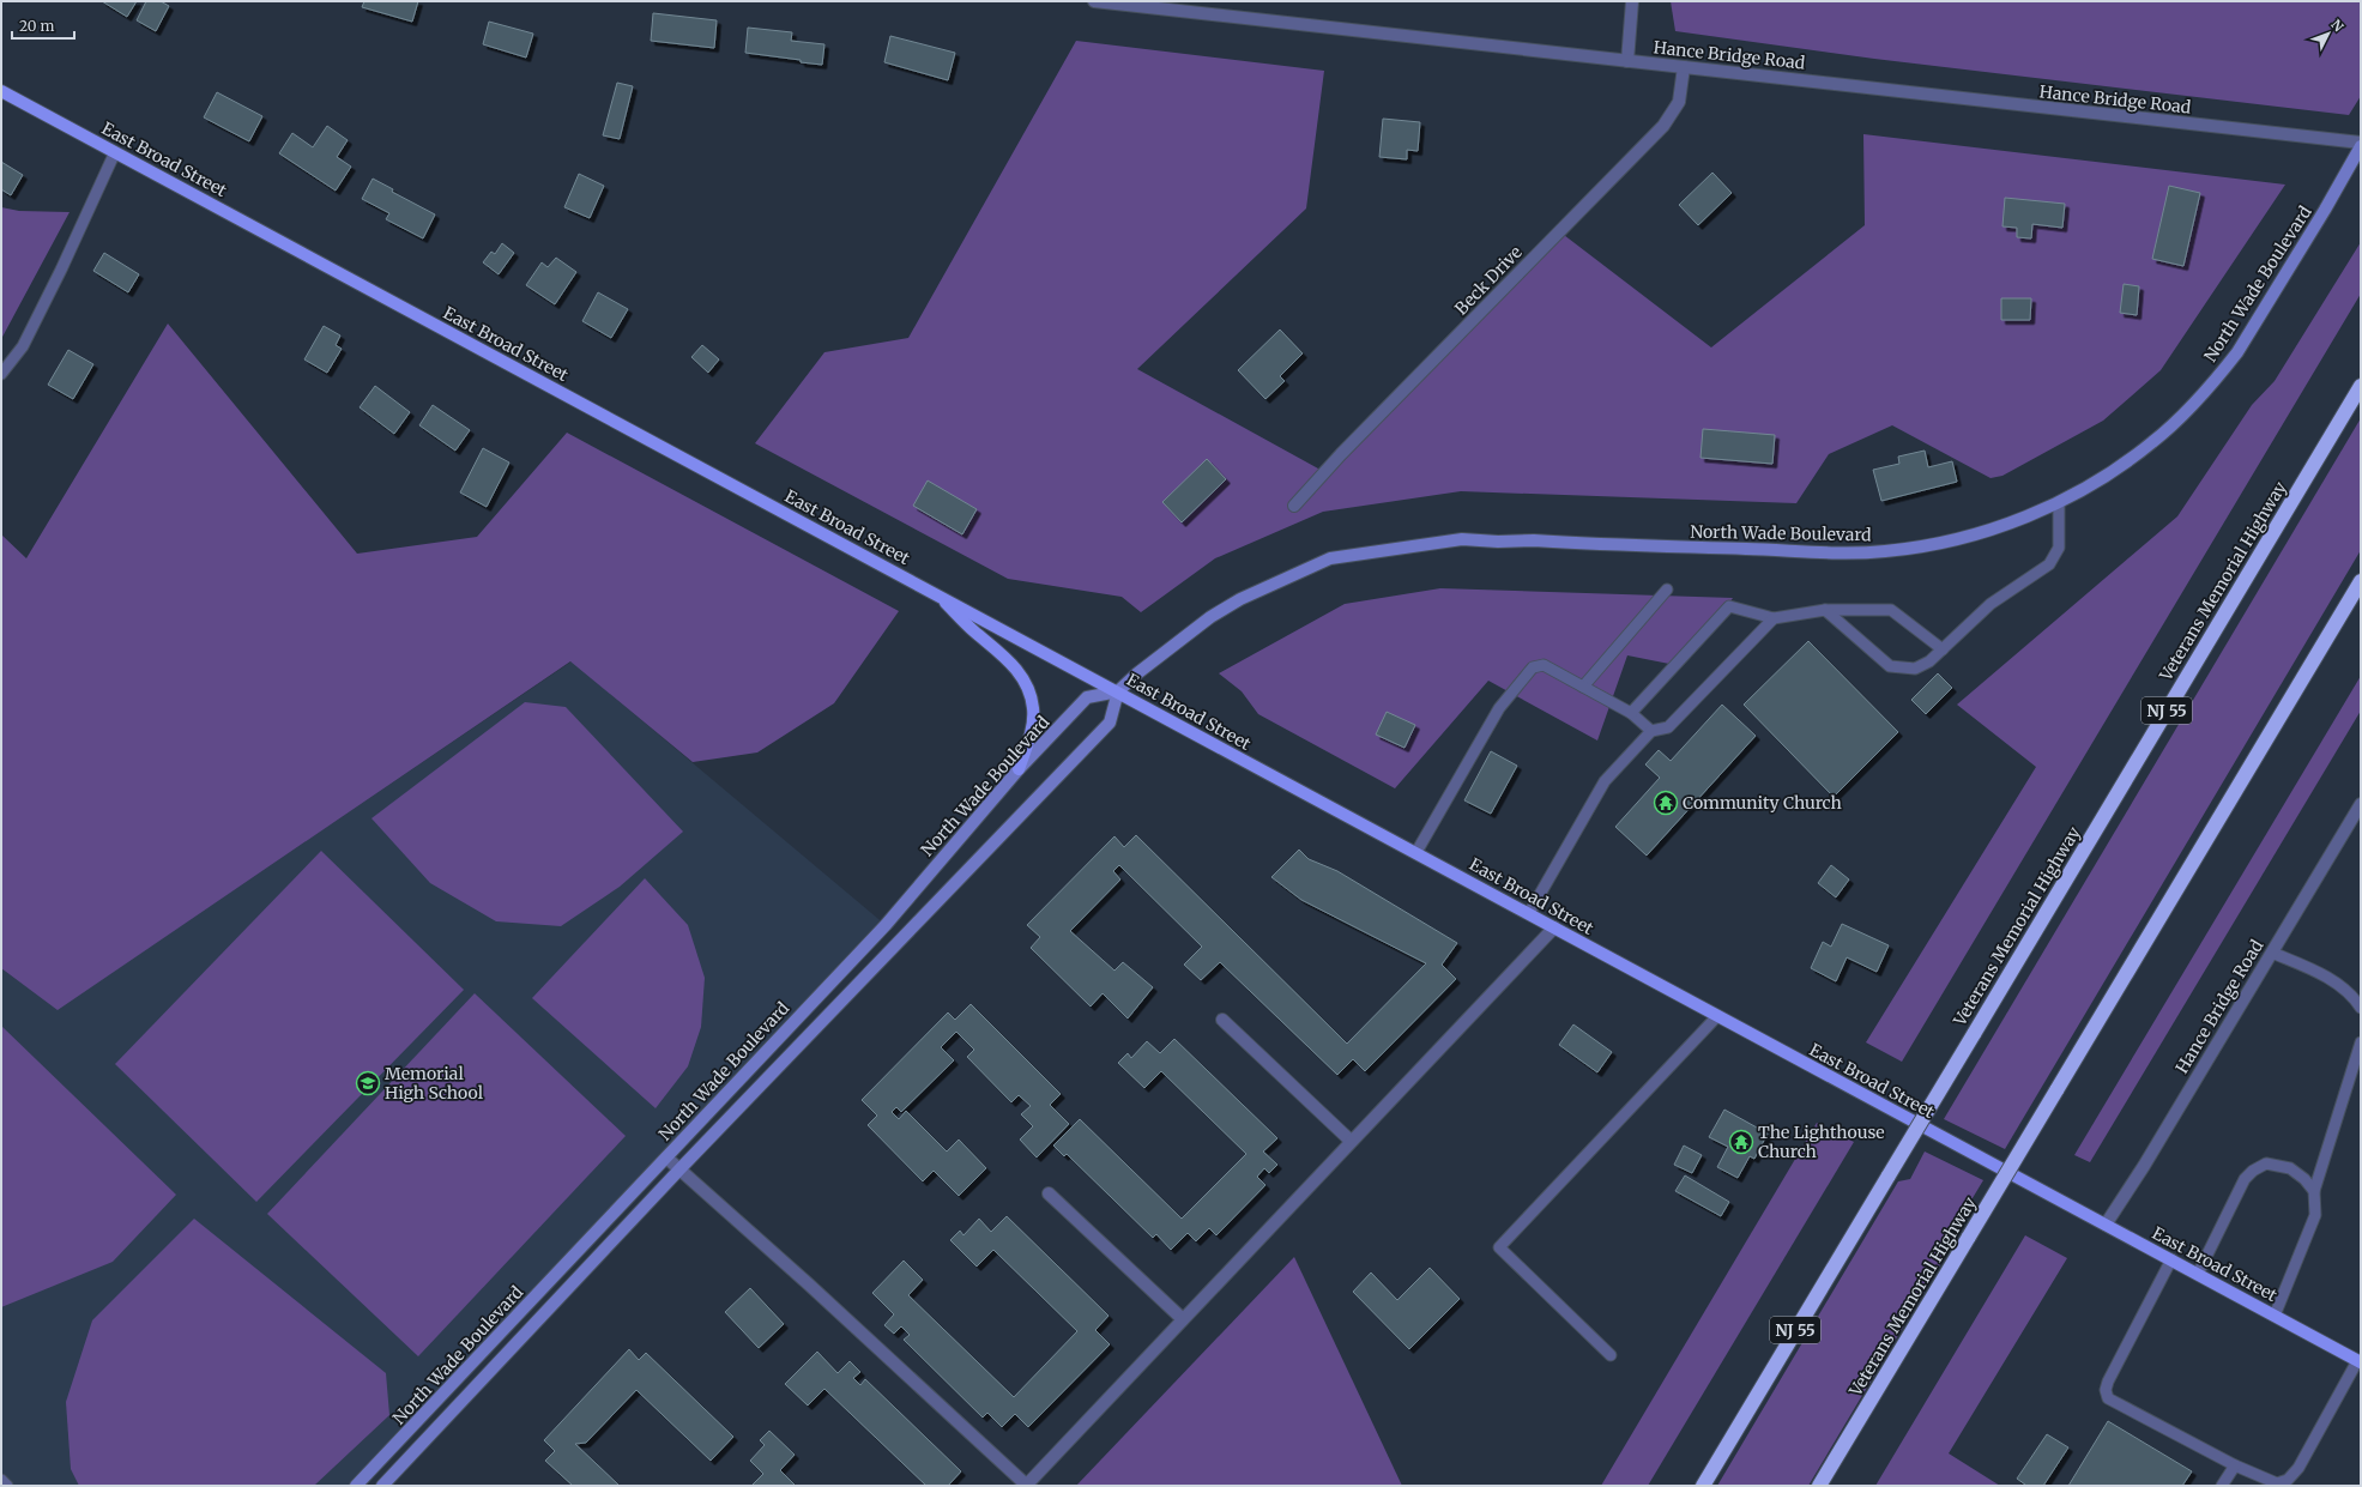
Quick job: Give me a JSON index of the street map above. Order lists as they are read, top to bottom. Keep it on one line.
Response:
{"streets":{"highway":["Veterans Memorial Highway","NJ 55"],"main road":["East Broad Street","North Wade Boulevard"],"street":["Hance Bridge Road","Beck Drive"]},"crossings":[["Hance Bridge Road","East Broad Street"],["Hance Bridge Road","Beck Drive"],["Hance Bridge Road","North Wade Boulevard"],["East Broad Street","North Wade Boulevard"]],"places":{"temple":["Community Church","The Lighthouse Church"],"school or university":["Memorial High School"]},"scale_bar":"20 m","north":"top right"}
